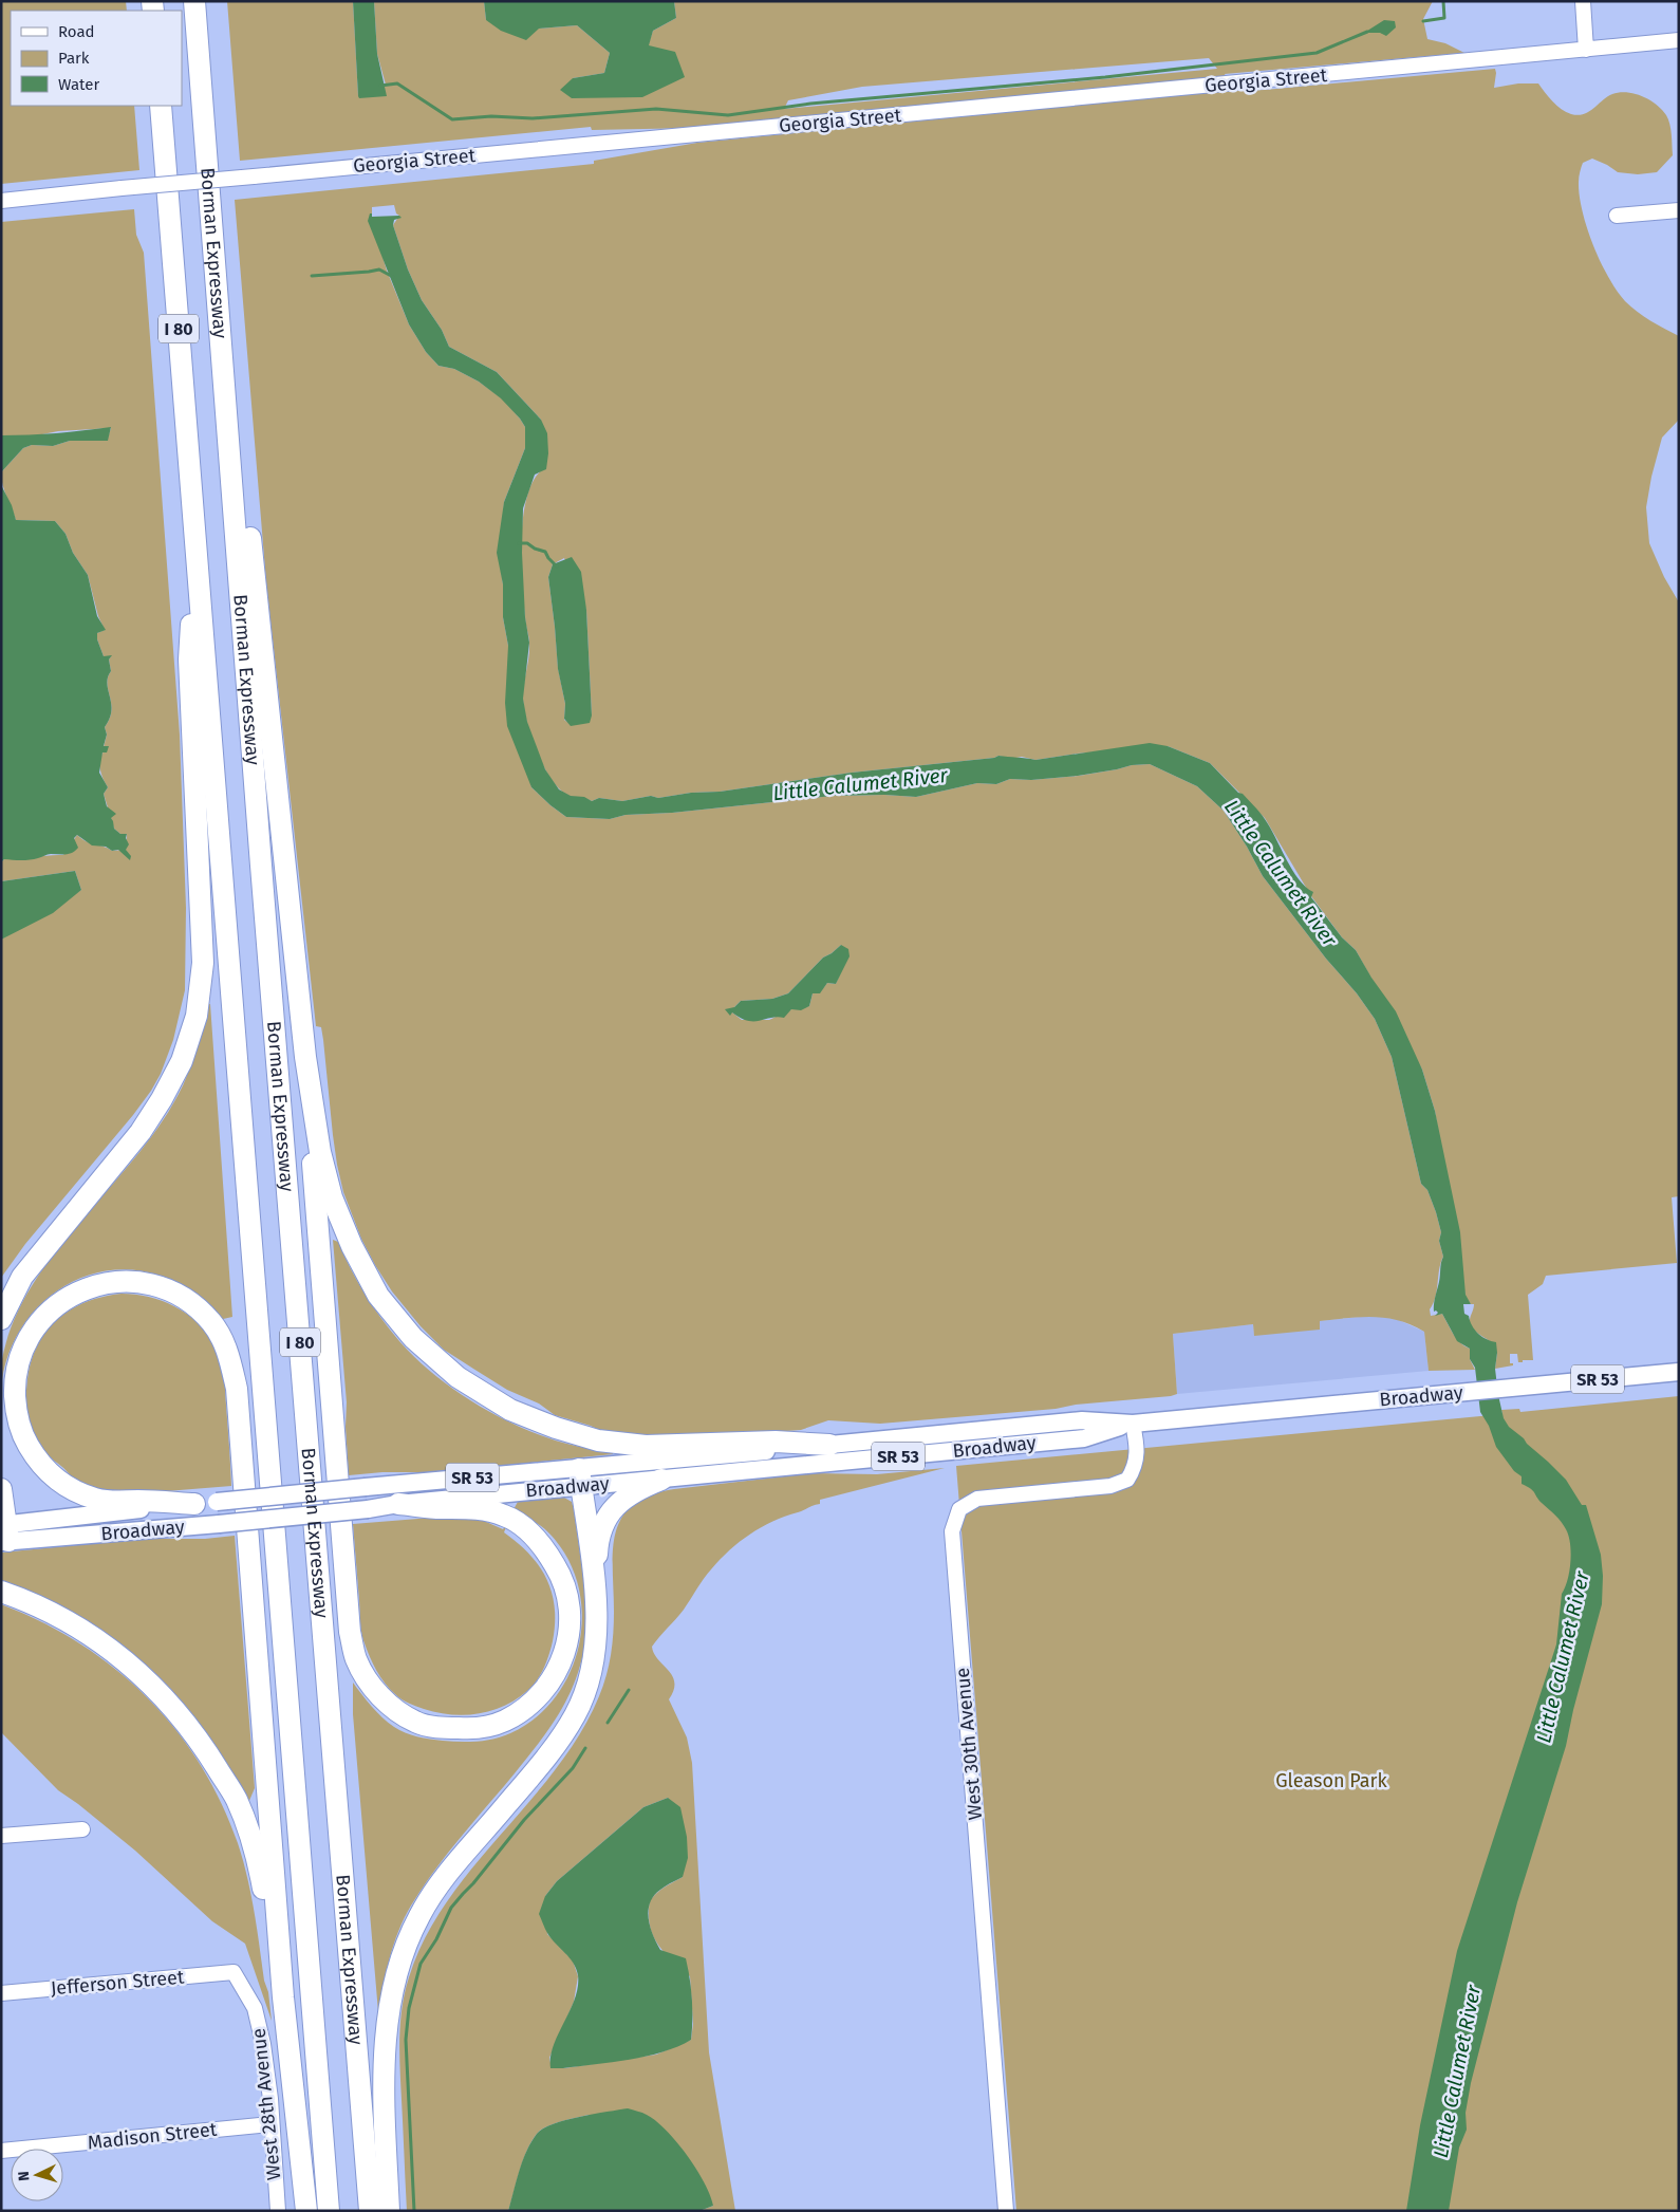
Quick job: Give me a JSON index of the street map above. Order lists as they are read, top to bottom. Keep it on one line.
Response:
{"streets":{"highway":["Borman Expressway","I 80"],"main road":["SR 53","Broadway"],"street":["Georgia Street","West 30th Avenue","Jefferson Street","West 28th Avenue","Madison Street"]},"crossings":[["Broadway","West 30th Avenue"],["Jefferson Street","West 28th Avenue"],["West 28th Avenue","Madison Street"]],"water":["Little Calumet River"],"parks":["Gleason Park"],"legend":["Road","Park","Water"],"north":"left"}
